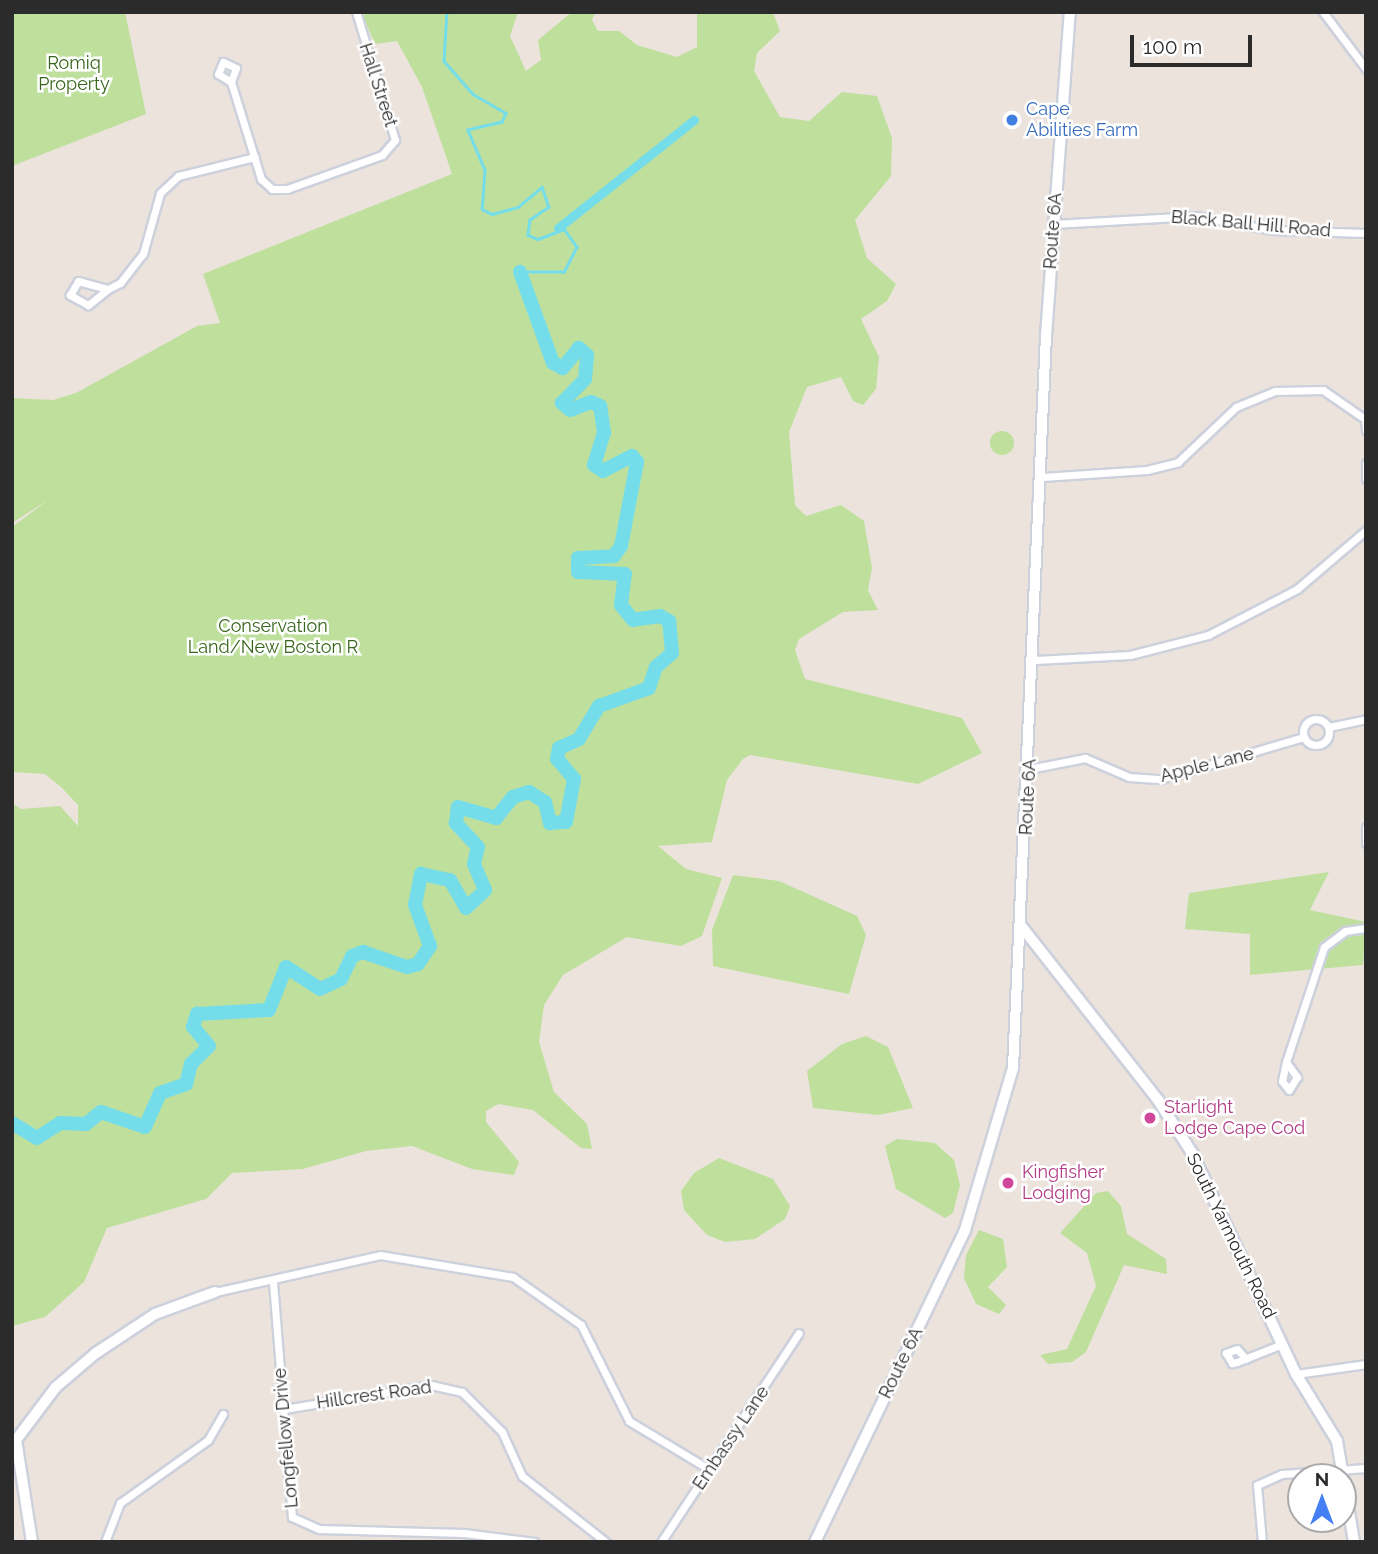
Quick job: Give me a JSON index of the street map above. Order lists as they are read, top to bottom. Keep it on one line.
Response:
{"streets":{"main road":["Route 6A","South Yarmouth Road"],"street":["Hall Street","Black Ball Hill Road","Apple Lane","Hillcrest Road","Longfellow Drive","Embassy Lane"]},"crossings":[["Black Ball Hill Road","Route 6A"],["Route 6A","Apple Lane"],["Route 6A","South Yarmouth Road"],["Hillcrest Road","Longfellow Drive"]],"parks":["Romiq Property","Conservation Land/New Boston R"],"places":["Cape Abilities Farm","Starlight Lodge Cape Cod","Kingfisher Lodging"],"scale_bar":"100 m","north":"top"}
